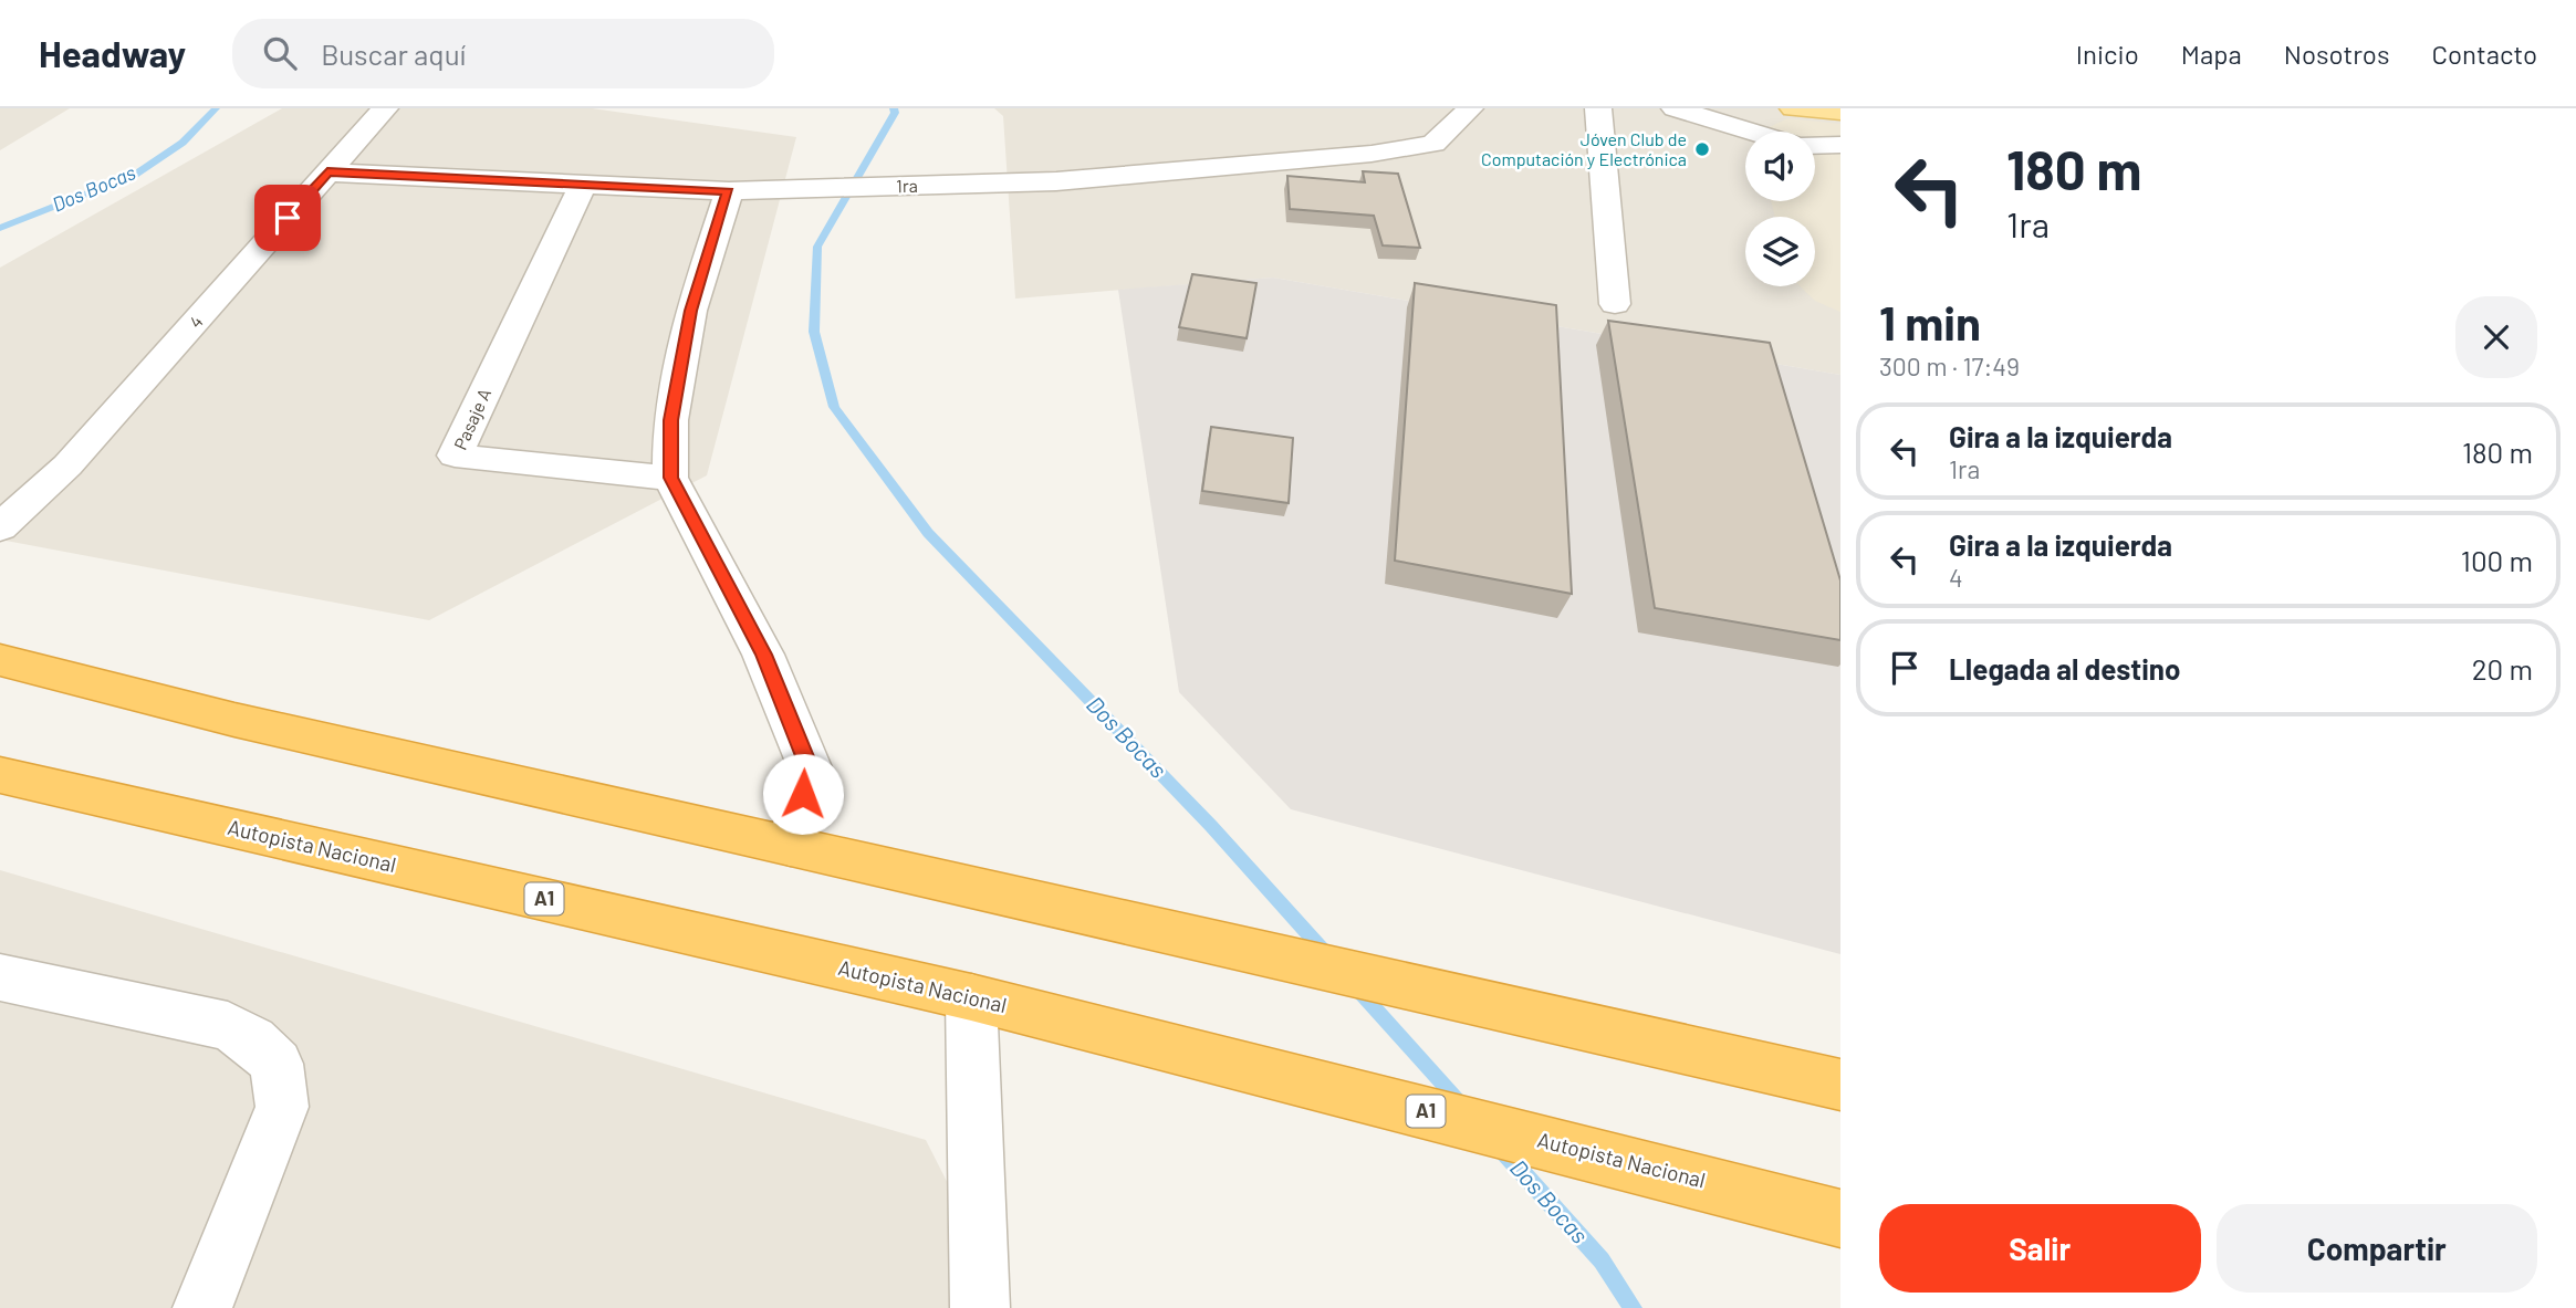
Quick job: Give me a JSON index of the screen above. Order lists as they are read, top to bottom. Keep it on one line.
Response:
{"streets":{"highway":["Autopista Nacional","A1"],"street":["1ra","4","Pasaje A"]},"crossings":[["1ra","4"],["1ra","Pasaje A"]],"water":["Dos Bocas"],"places":["Jóven Club de Computación y Electrónica"],"page":{"header":"Headway","search":"Buscar aquí","nav":["Inicio","Mapa","Nosotros","Contacto"],"turn":["180 m","1ra"],"heading":["1 min","300 m · 17:49"],"list":[{"name":"Gira a la izquierda","note":"1ra","value":"180 m"},{"name":"Gira a la izquierda","note":"4","value":"100 m"},{"name":"Llegada al destino","value":"20 m"}],"buttons":["Salir","Compartir"]}}
